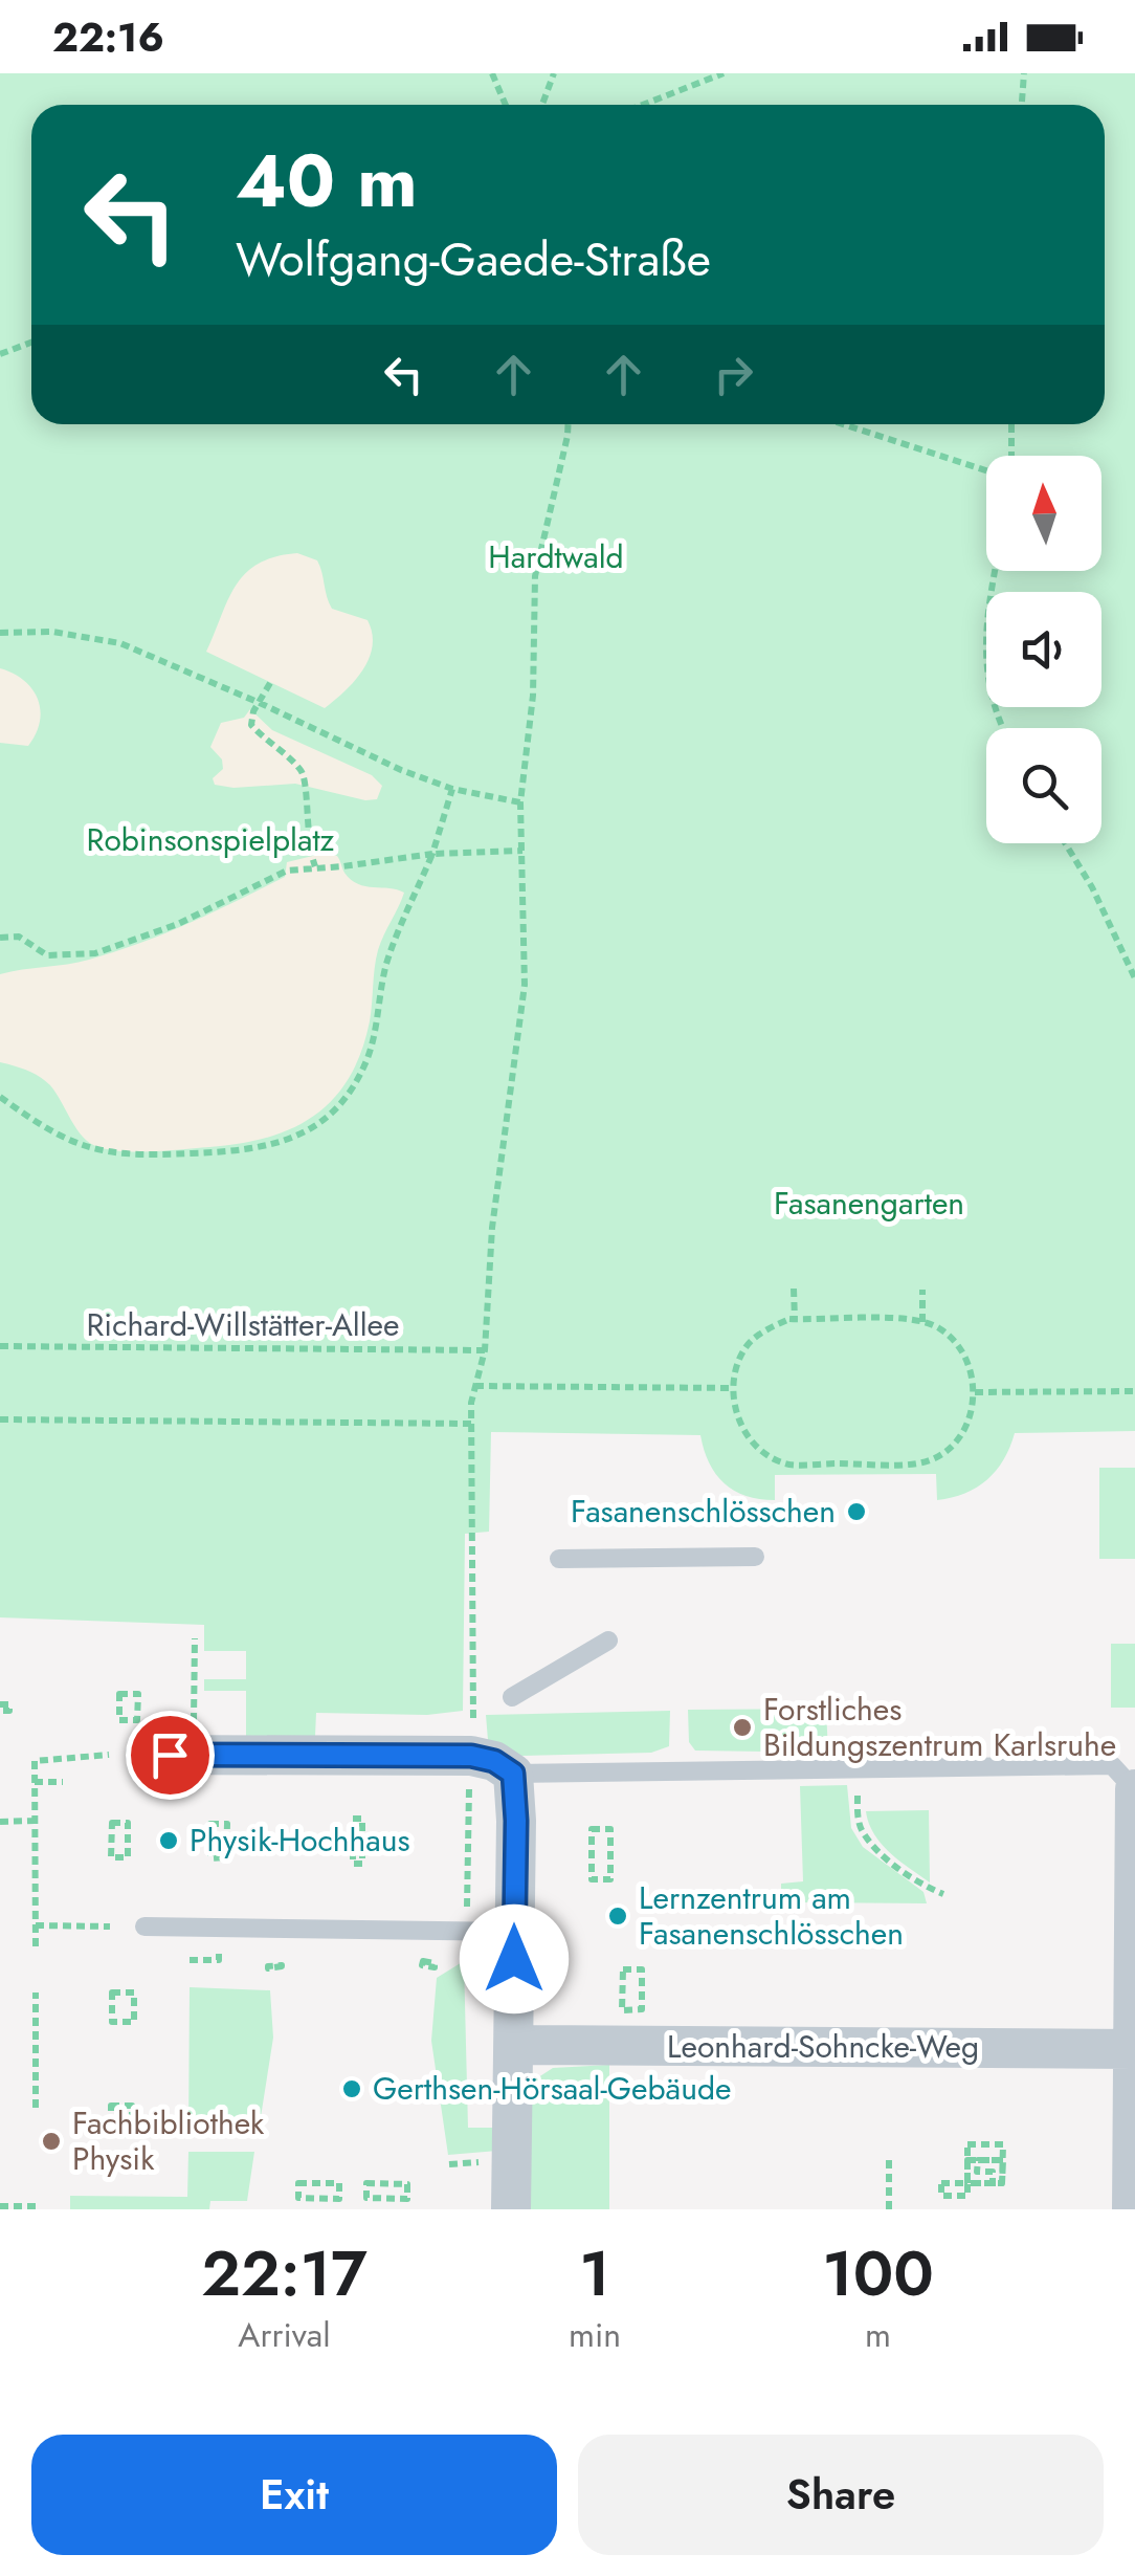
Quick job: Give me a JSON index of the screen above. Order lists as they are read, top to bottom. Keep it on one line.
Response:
{"streets":{"street":["Leonhard-Sohncke-Weg"],"path":["Richard-Willstätter-Allee"]},"parks":["Hardtwald","Robinsonspielplatz","Fasanengarten"],"places":["Fasanenschlösschen","Forstliches Bildungszentrum Karlsruhe","Physik-Hochhaus","Lernzentrum am Fasanenschlösschen","Gerthsen-Hörsaal-Gebäude","Fachbibliothek Physik"],"north":"top","page":{"status":"22:16","turn":["40 m","Wolfgang-Gaede-Straße"],"eta":["22:17","Arrival","1","min","100","m"],"buttons":["Exit","Share"]}}
